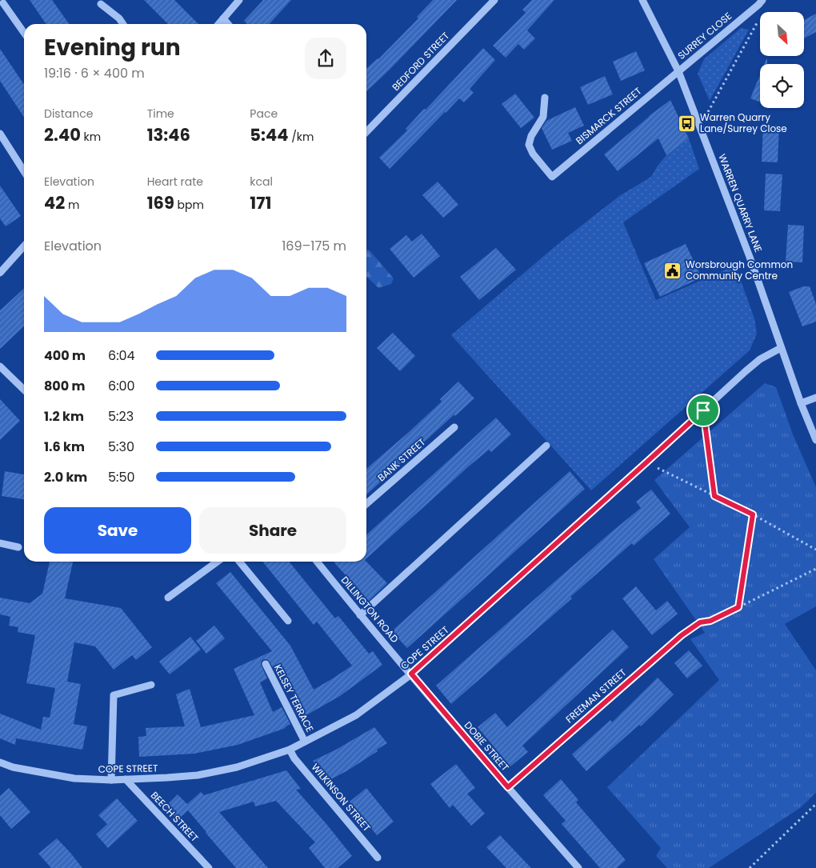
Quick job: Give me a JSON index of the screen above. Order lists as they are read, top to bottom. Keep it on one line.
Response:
{"streets":{"street":["SURREY CLOSE","BEDFORD STREET","BISMARCK STREET","WARREN QUARRY LANE","BANK STREET","DILLINGTON ROAD","COPE STREET","FREEMAN STREET","KELSEY TERRACE","DOBIE STREET","WILKINSON STREET","BEECH STREET"]},"crossings":[["SURREY CLOSE","BISMARCK STREET"],["SURREY CLOSE","WARREN QUARRY LANE"],["BISMARCK STREET","WARREN QUARRY LANE"],["WARREN QUARRY LANE","COPE STREET"],["DILLINGTON ROAD","COPE STREET"],["DILLINGTON ROAD","DOBIE STREET"],["COPE STREET","KELSEY TERRACE"],["COPE STREET","DOBIE STREET"],["COPE STREET","WILKINSON STREET"],["COPE STREET","BEECH STREET"],["FREEMAN STREET","DOBIE STREET"]],"places":{"bus stop":["Warren Quarry Lane/Surrey Close"],"public building":["Worsbrough Common Community Centre"]},"north":"bottom right","page":{"heading":["Evening run","19:16 · 6 × 400 m"],"stats":[["Distance","2.40 km"],["Time","13:46"],["Pace","5:44 /km"],["Elevation","42 m"],["Heart rate","169 bpm"],["kcal","171"]],"chart":["Elevation","169–175 m"],"list":[{"name":"400 m","note":"6:04"},{"name":"800 m","note":"6:00"},{"name":"1.2 km","note":"5:23"},{"name":"1.6 km","note":"5:30"},{"name":"2.0 km","note":"5:50"}],"buttons":["Save","Share"]}}
